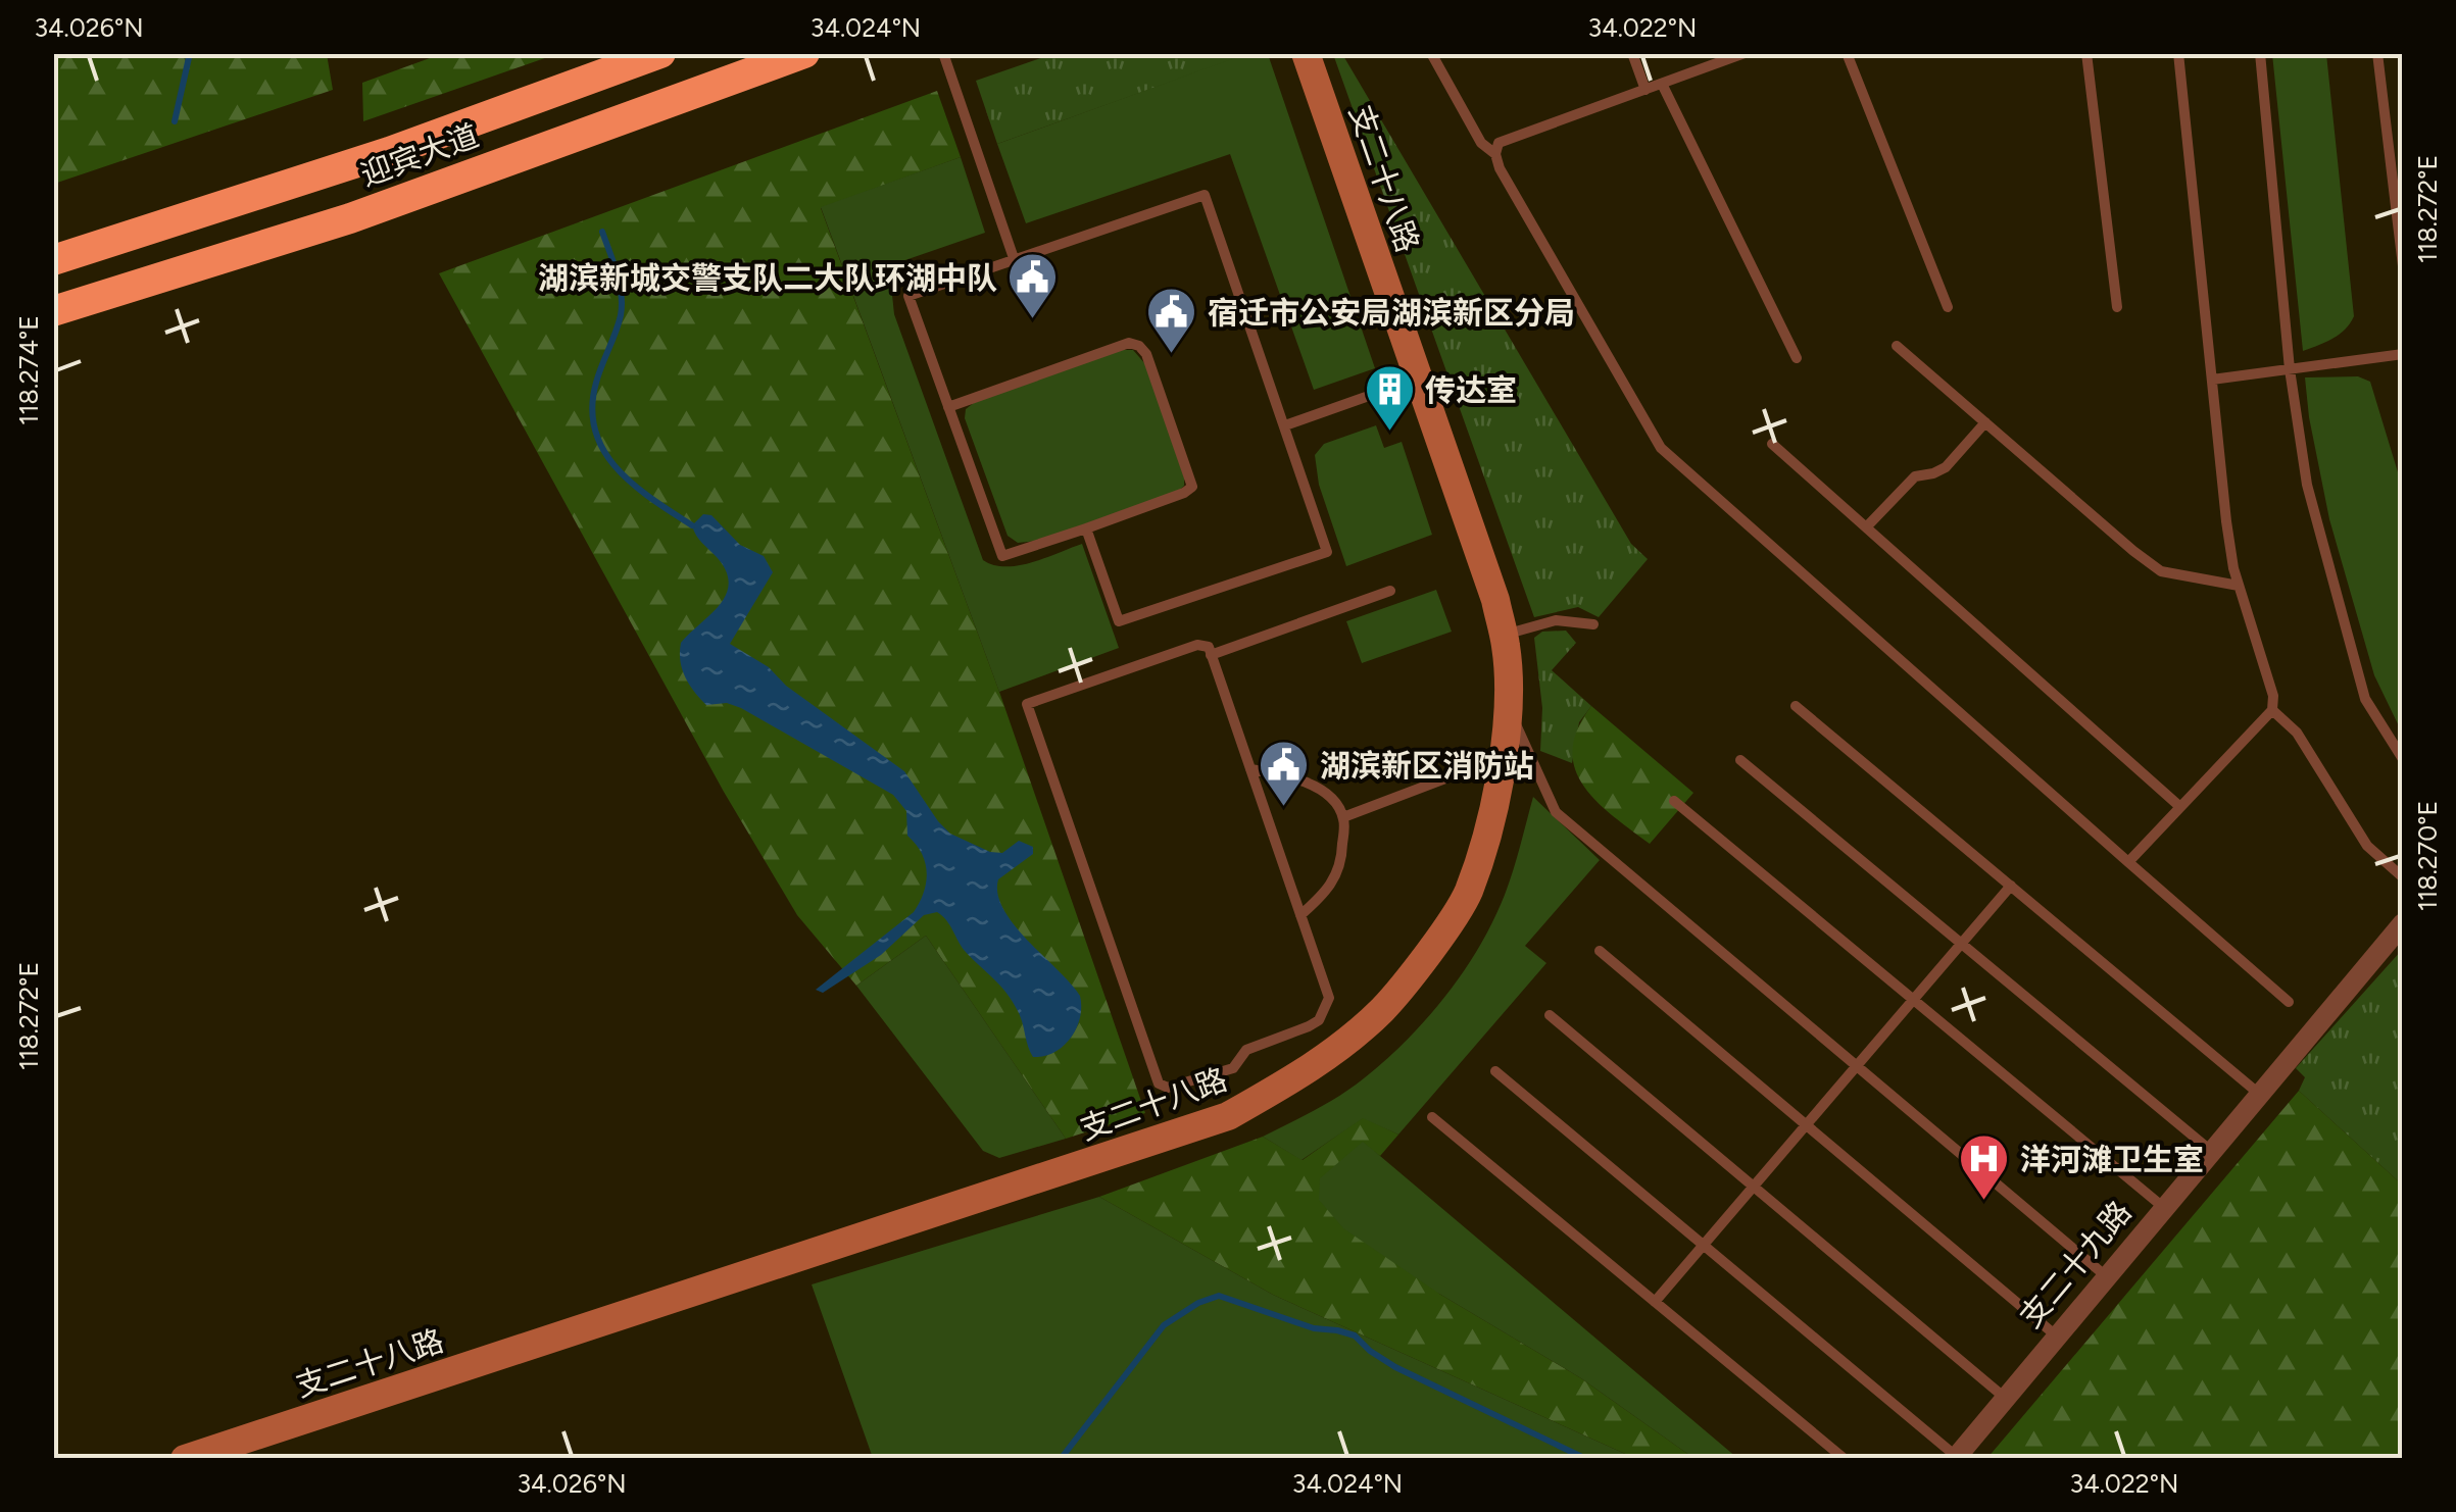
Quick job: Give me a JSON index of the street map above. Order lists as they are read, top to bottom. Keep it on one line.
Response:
{"streets":{"highway":["迎宾大道"],"street":["支二十八路","支二十九路"]},"places":{"public building":["湖滨新城交警支队二大队环湖中队","宿迁市公安局湖滨新区分局","湖滨新区消防站"],"building":["传达室"],"hospital":["洋河滩卫生室"]},"coordinates":["34.026°N","34.024°N","34.022°N","118.272°E","118.274°E","118.270°E"]}
